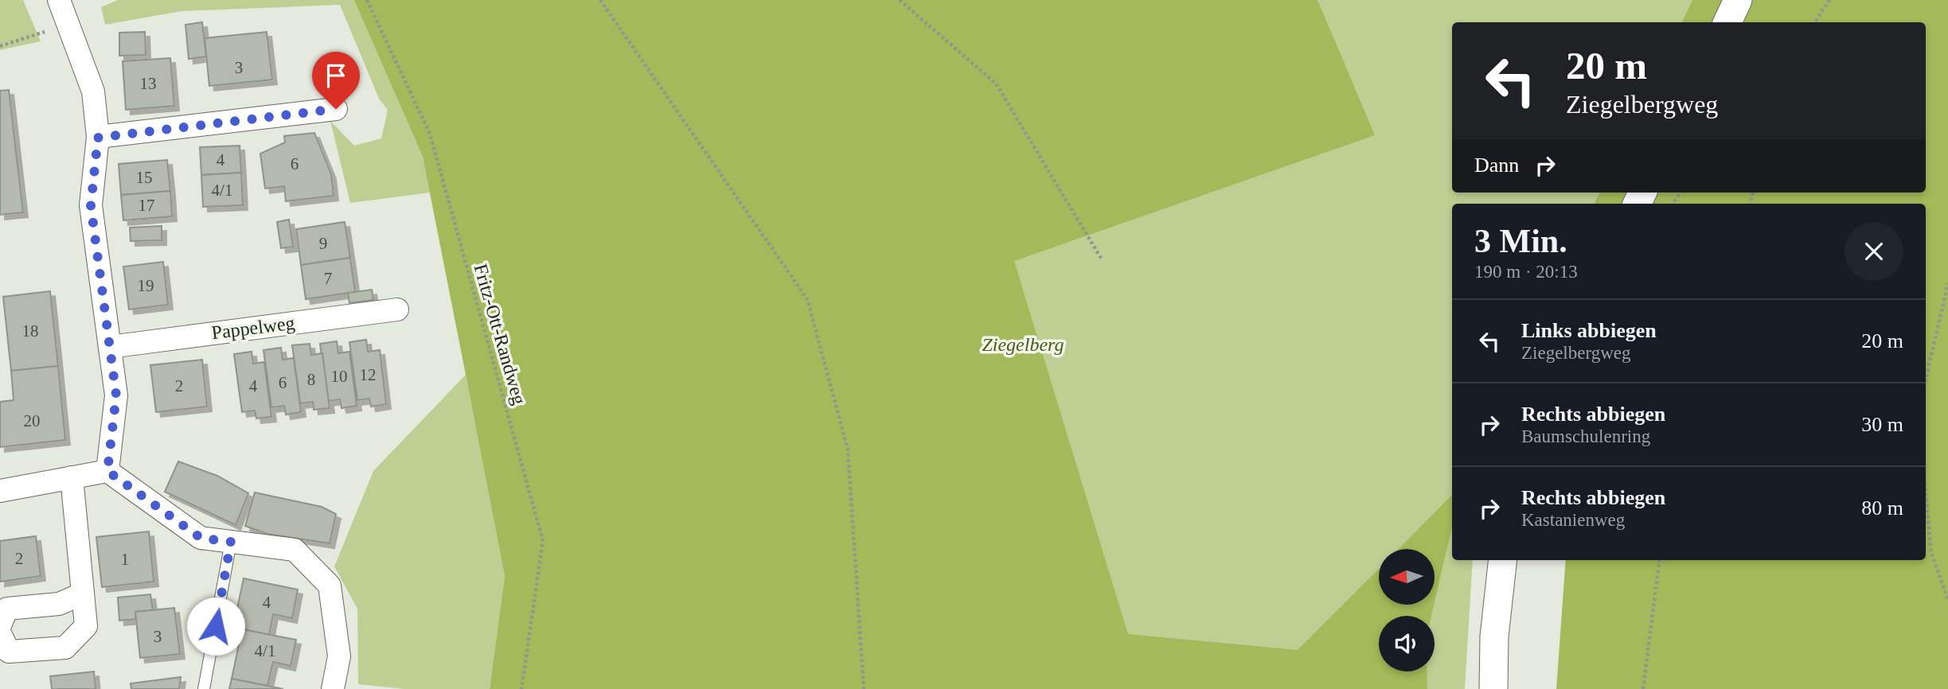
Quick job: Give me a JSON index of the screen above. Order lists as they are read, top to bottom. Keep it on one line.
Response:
{"streets":{"street":["Pappelweg"],"path":["Fritz-Ott-Randweg"]},"parks":["Ziegelberg"],"house_numbers":["3","13","4","6","15","4/1","17","9","7","19","18","12","10","8","6","2","4","20","2","1","4","3","4/1"],"north":"left","page":{"turn":["20 m","Ziegelbergweg"],"then":"Dann","heading":["3 Min.","190 m · 20:13"],"list":[{"name":"Links abbiegen","note":"Ziegelbergweg","value":"20 m"},{"name":"Rechts abbiegen","note":"Baumschulenring","value":"30 m"},{"name":"Rechts abbiegen","note":"Kastanienweg","value":"80 m"}]}}
